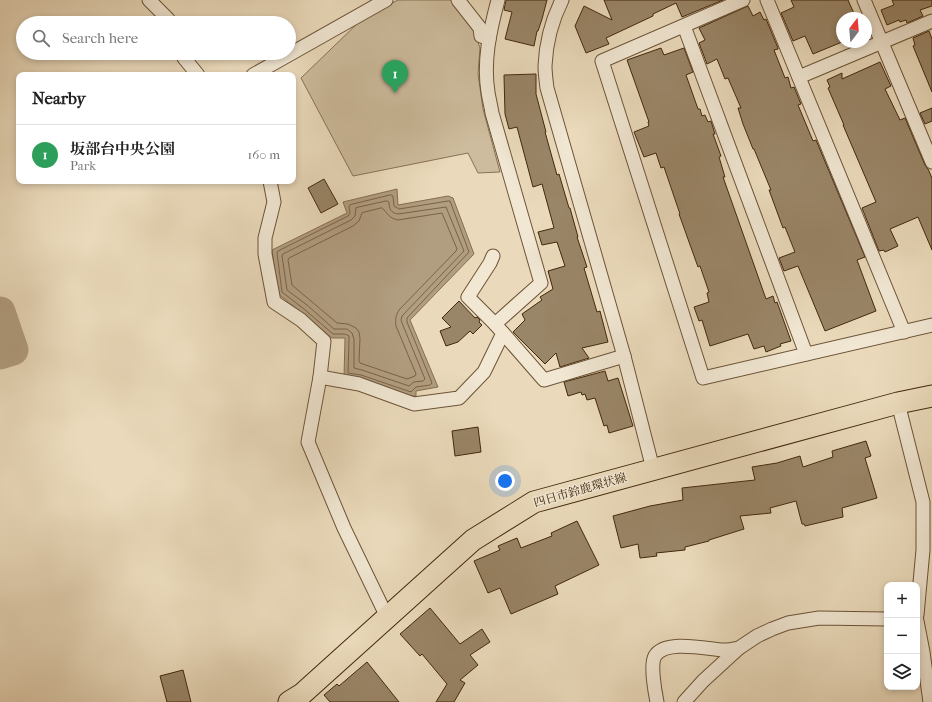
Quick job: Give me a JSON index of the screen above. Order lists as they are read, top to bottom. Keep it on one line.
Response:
{"streets":{"main road":["四日市鈴鹿環状線"]},"north":"top","page":{"search":"Search here","pins":"1","heading":"Nearby","list":[{"mark":"1","name":"坂部台中央公園","note":"Park","value":"160 m"}],"map_buttons":["+","−"]}}
